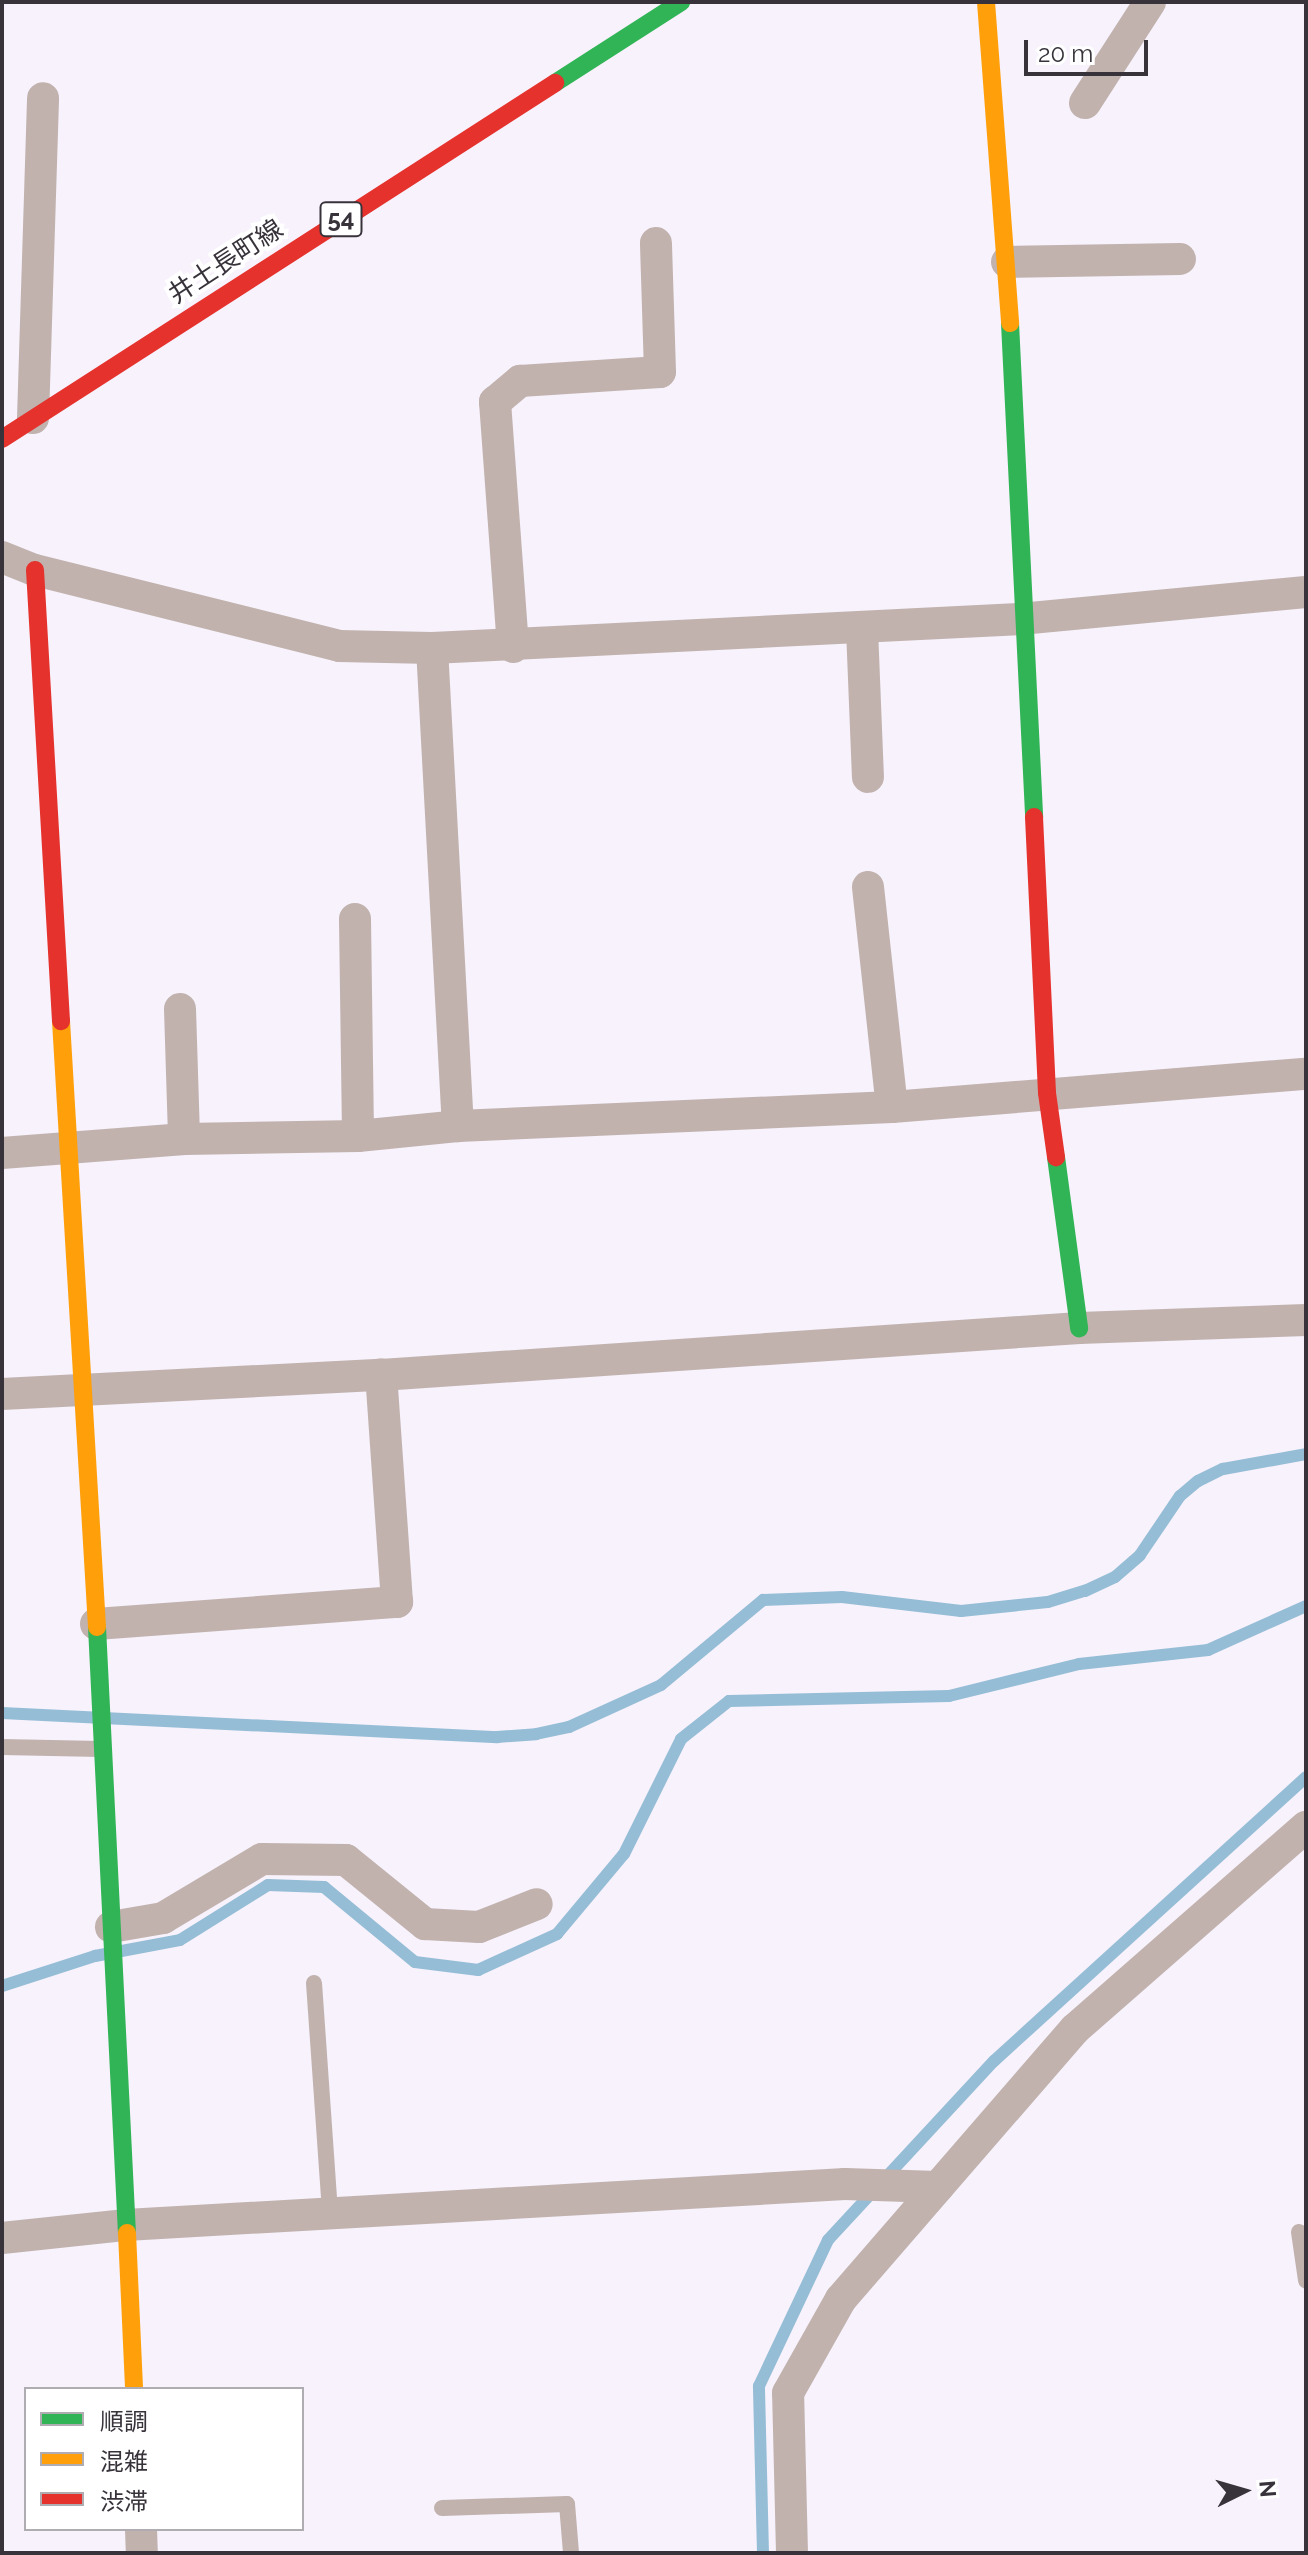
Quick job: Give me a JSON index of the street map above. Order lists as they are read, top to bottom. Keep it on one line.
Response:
{"streets":{"street":["54","井土長町線"]},"legend":["順調","混雑","渋滞"],"scale_bar":"20 m","north":"right"}
